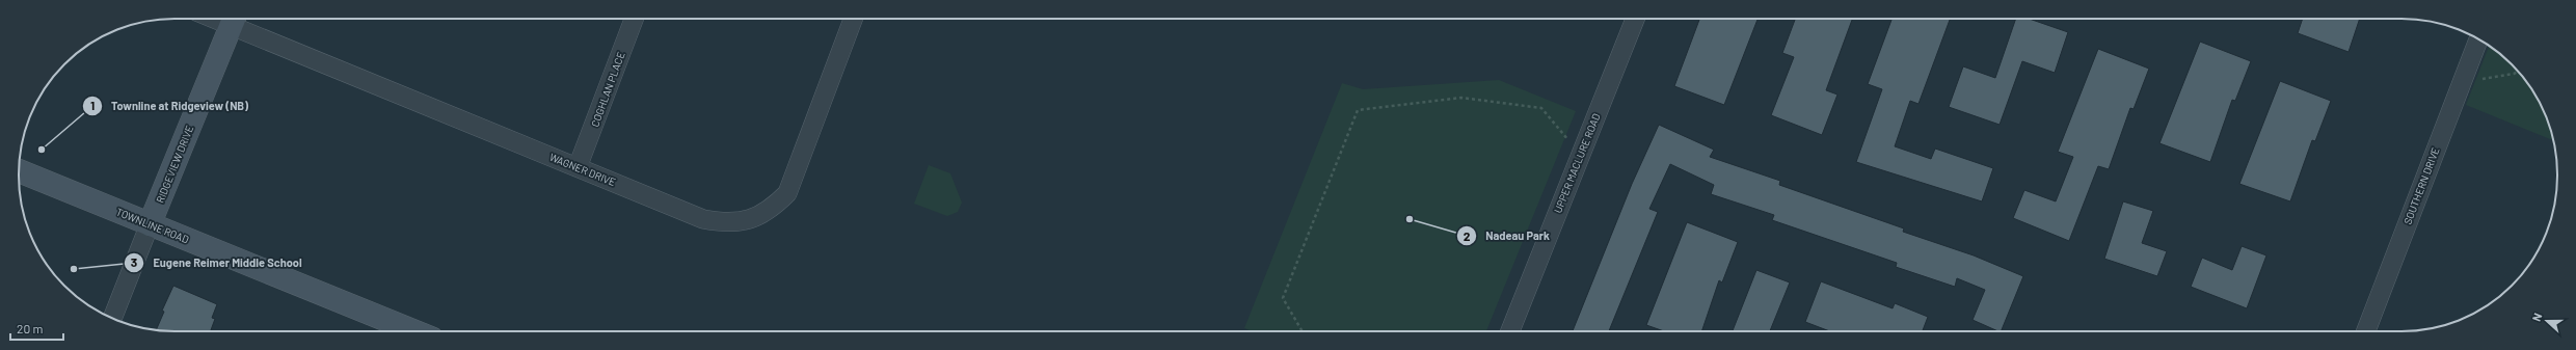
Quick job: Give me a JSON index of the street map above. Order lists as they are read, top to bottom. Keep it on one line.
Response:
{"streets":{"street":["COGHLAN PLACE","UPPER MACLURE ROAD","RIDGEVIEW DRIVE","WAGNER DRIVE","SOUTHERN DRIVE","TOWNLINE ROAD"]},"crossings":[["COGHLAN PLACE","WAGNER DRIVE"],["RIDGEVIEW DRIVE","WAGNER DRIVE"],["RIDGEVIEW DRIVE","TOWNLINE ROAD"]],"places":["Townline at Ridgeview (NB)","Nadeau Park","Eugene Reimer Middle School"],"scale_bar":"20 m","north":"left"}
